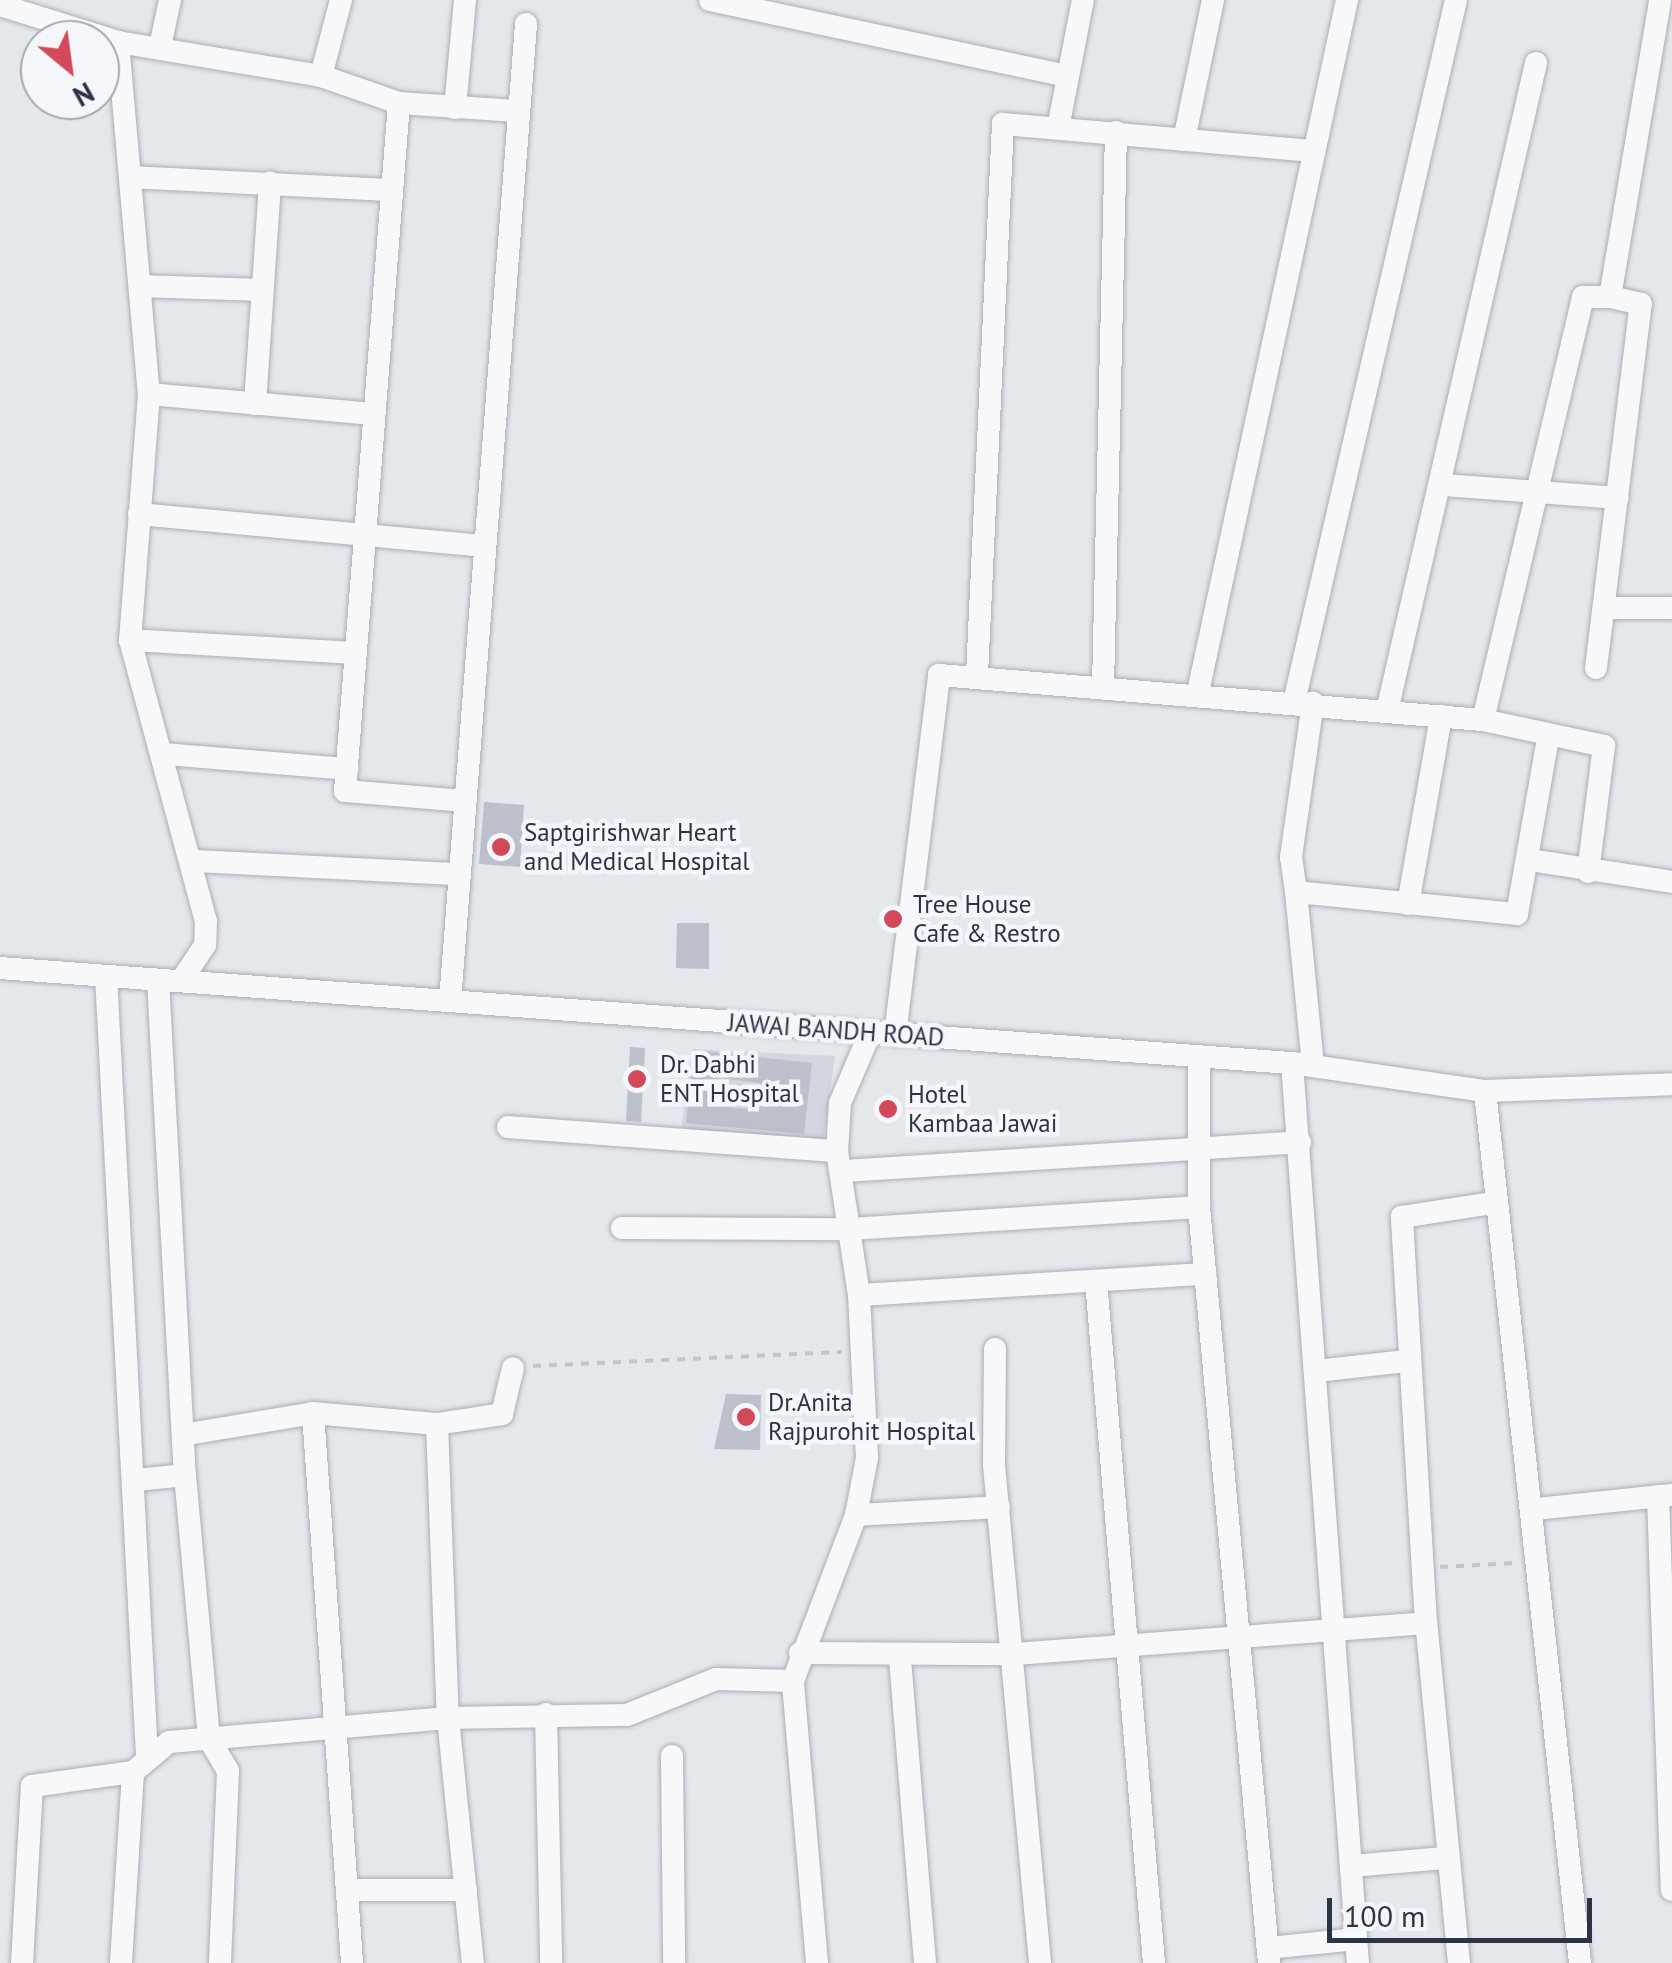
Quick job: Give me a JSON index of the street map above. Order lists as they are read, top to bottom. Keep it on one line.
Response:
{"streets":{"street":["JAWAI BANDH ROAD"]},"places":["Saptgirishwar Heart and Medical Hospital","Tree House Cafe & Restro","Dr. Dabhi ENT Hospital","Hotel Kambaa Jawai","Dr.Anita Rajpurohit Hospital"],"scale_bar":"100 m","north":"bottom right"}
